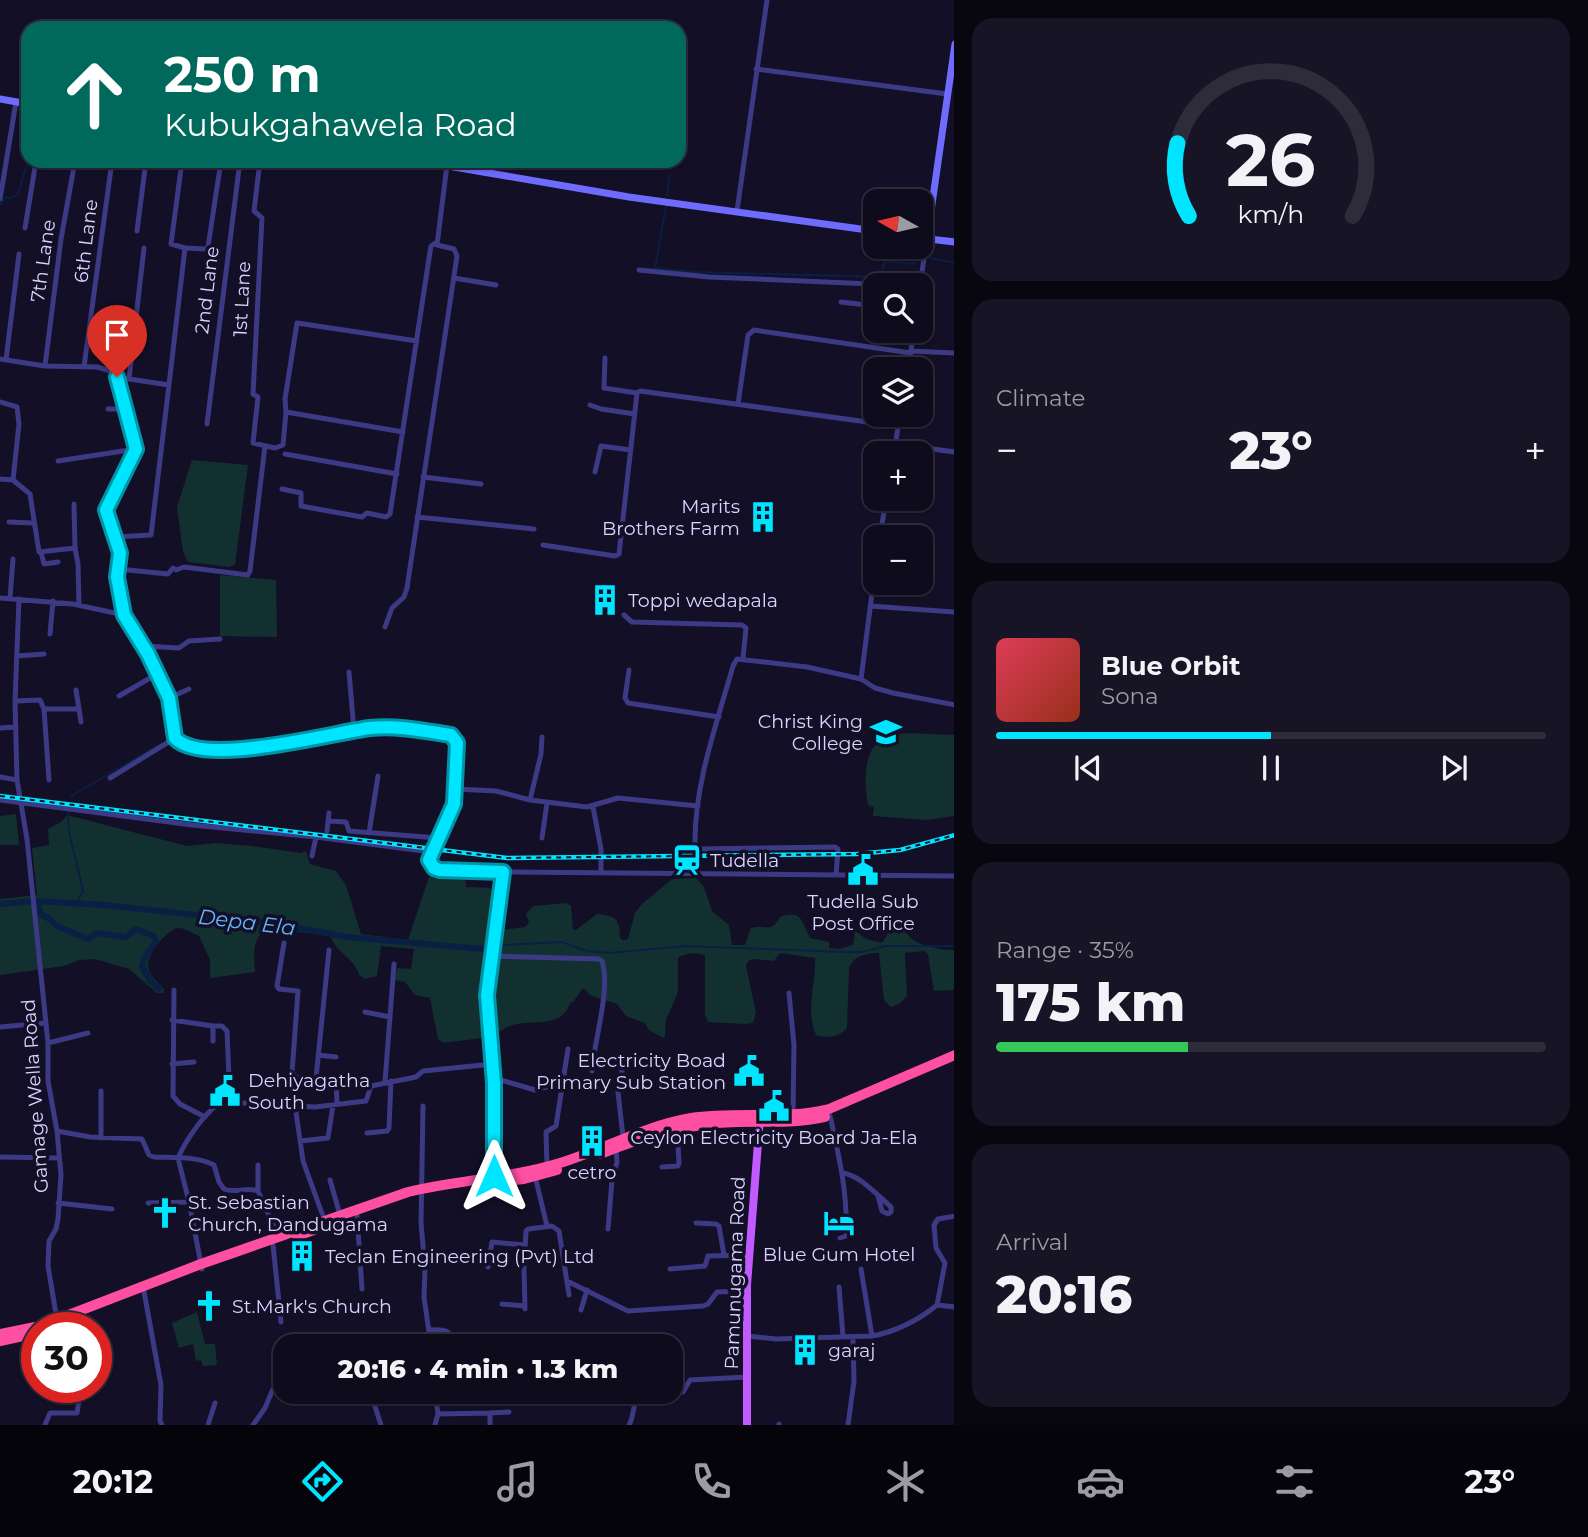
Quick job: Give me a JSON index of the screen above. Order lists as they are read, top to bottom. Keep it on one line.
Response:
{"streets":{"main road":["Pamunugama Road"],"street":["6th Lane","7th Lane","2nd Lane","1st Lane","Gamage Wella Road"]},"water":["Depa Ela"],"places":{"building":["Marits Brothers Farm","Toppi wedapala","cetro","Teclan Engineering (Pvt) Ltd","garaj"],"school or university":["Christ King College"],"station":["Tudella"],"public building":["Tudella Sub Post Office","Electricity Boad Primary Sub Station","Dehiyagatha South","Ceylon Electricity Board Ja-Ela"],"church":["St. Sebastian Church, Dandugama","St.Mark's Church"],"hotel":["Blue Gum Hotel"]},"north":"left","page":{"turn":["250 m","Kubukgahawela Road"],"map_buttons":["+","−"],"tile":["Climate",["Range · 35%","175 km"],["Arrival","20:16"]],"heat":["−","23°","+"],"song":["Blue Orbit","Sona"],"limit":"30","trip":"20:16 · 4 min · 1.3 km","tabs":["20:12","23°"],"gauge":["26","km/h"]}}
